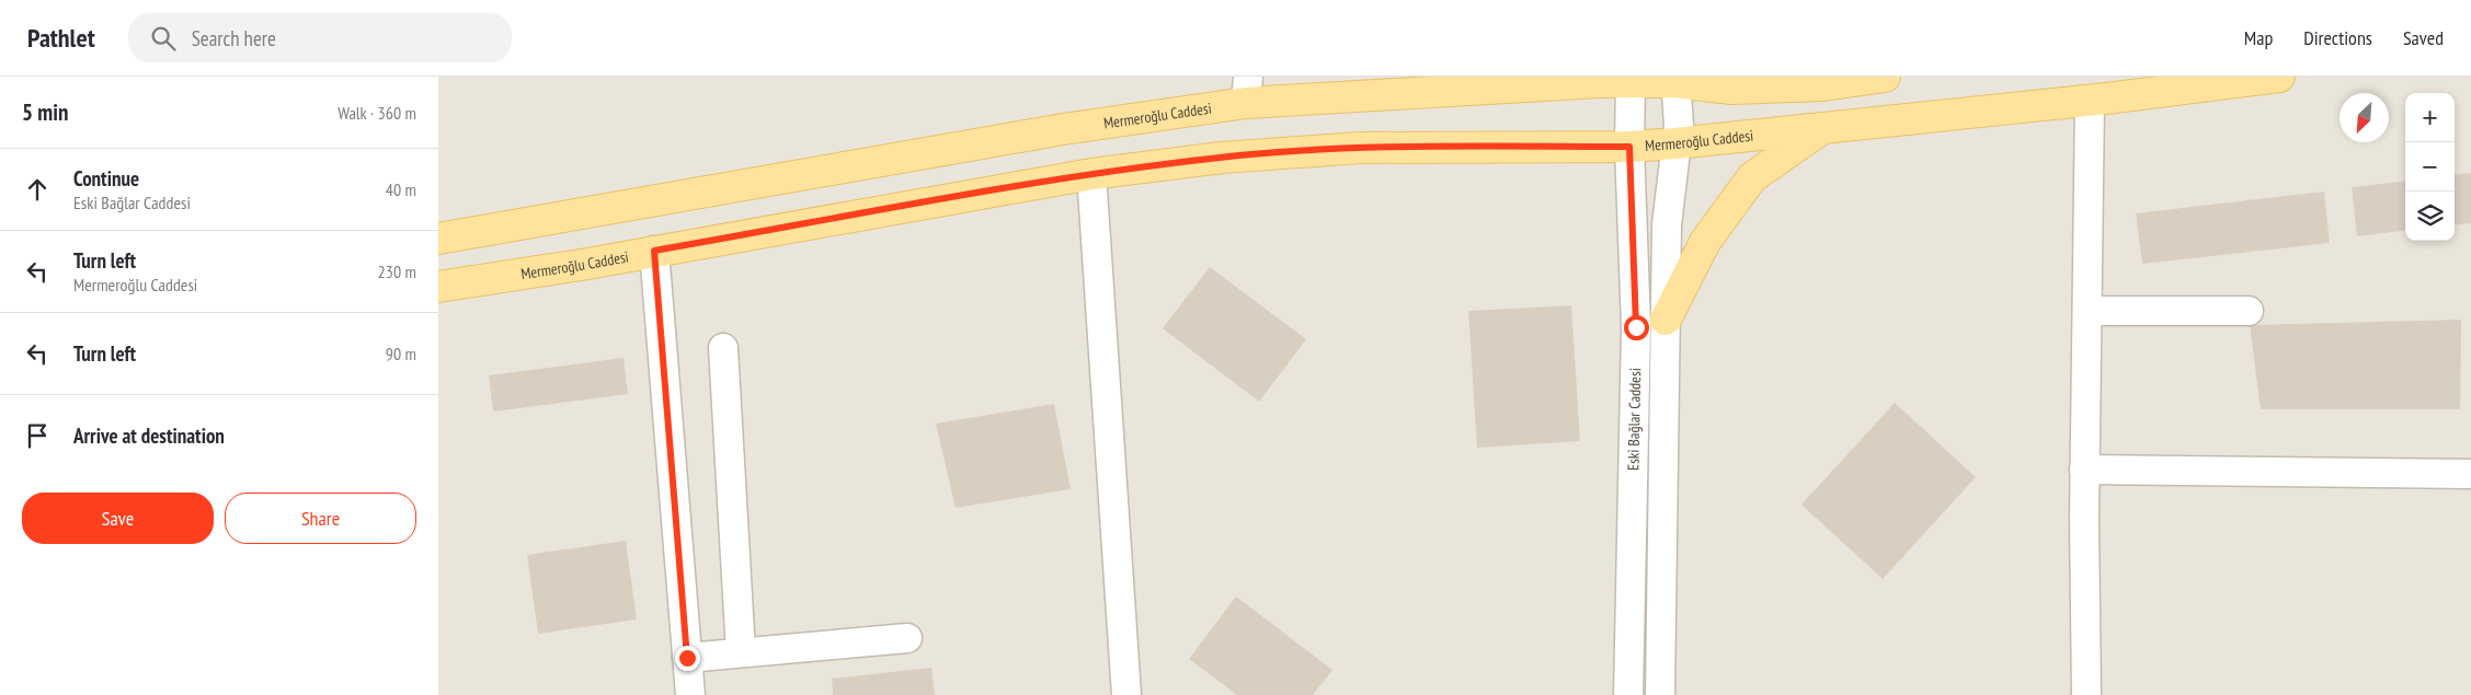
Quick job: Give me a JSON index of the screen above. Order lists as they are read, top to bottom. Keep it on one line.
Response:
{"streets":{"main road":["Mermeroğlu Caddesi"],"street":["Eski Bağlar Caddesi"]},"crossings":[["Mermeroğlu Caddesi","Eski Bağlar Caddesi"]],"north":"bottom left","page":{"header":"Pathlet","search":"Search here","nav":["Map","Directions","Saved"],"heading":["5 min","Walk · 360 m"],"map_buttons":["+","−"],"list":[["Continue","Eski Bağlar Caddesi","40 m"],["Turn left","Mermeroğlu Caddesi","230 m"],["Turn left","90 m"],"Arrive at destination"],"buttons":["Save","Share"]}}
